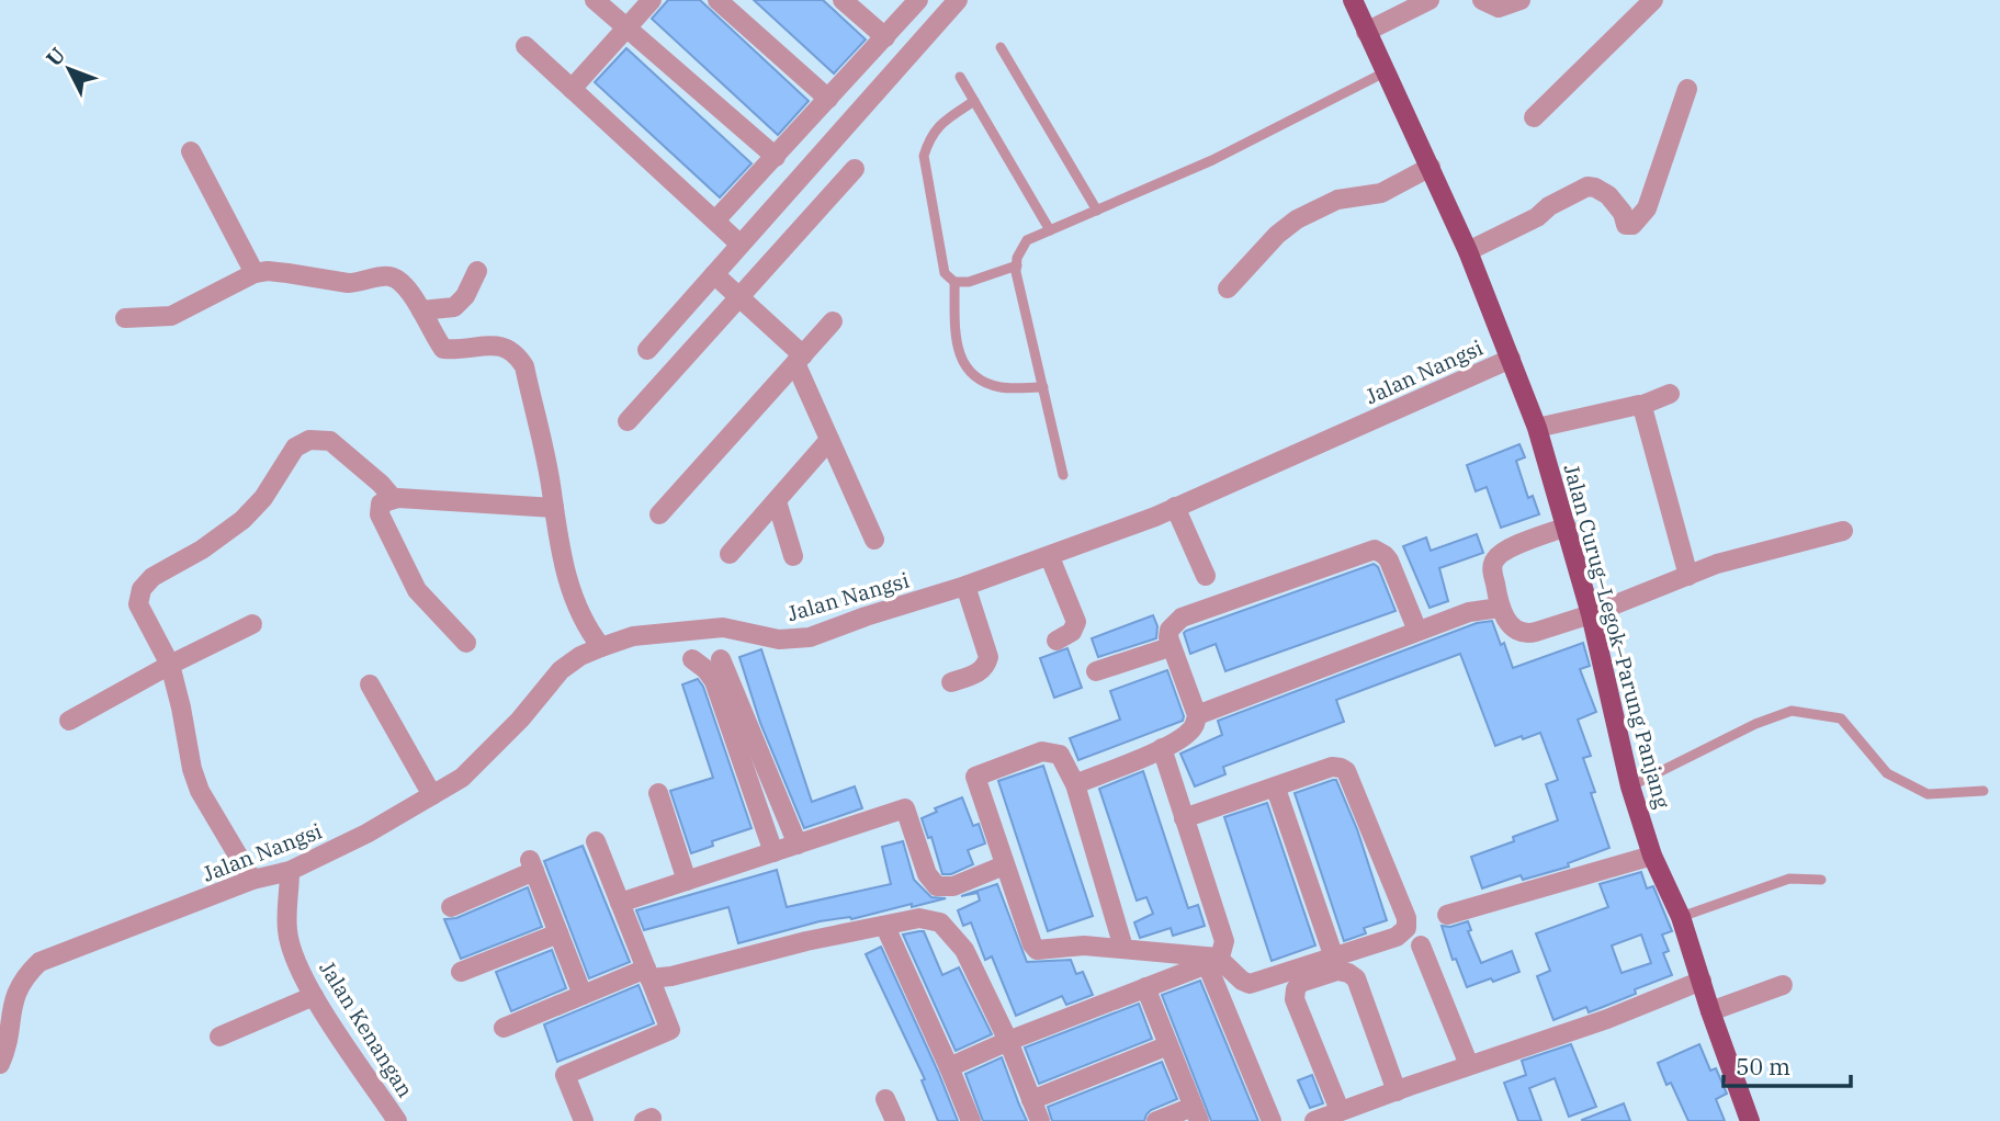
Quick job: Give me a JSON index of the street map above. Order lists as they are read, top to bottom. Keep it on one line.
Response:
{"streets":{"main road":["Jalan Curug–Legok–Parung Panjang"],"street":["Jalan Nangsi","Jalan Kenangan"]},"crossings":[["Jalan Nangsi","Jalan Curug–Legok–Parung Panjang"],["Jalan Nangsi","Jalan Kenangan"]],"scale_bar":"50 m","north":"top left"}
